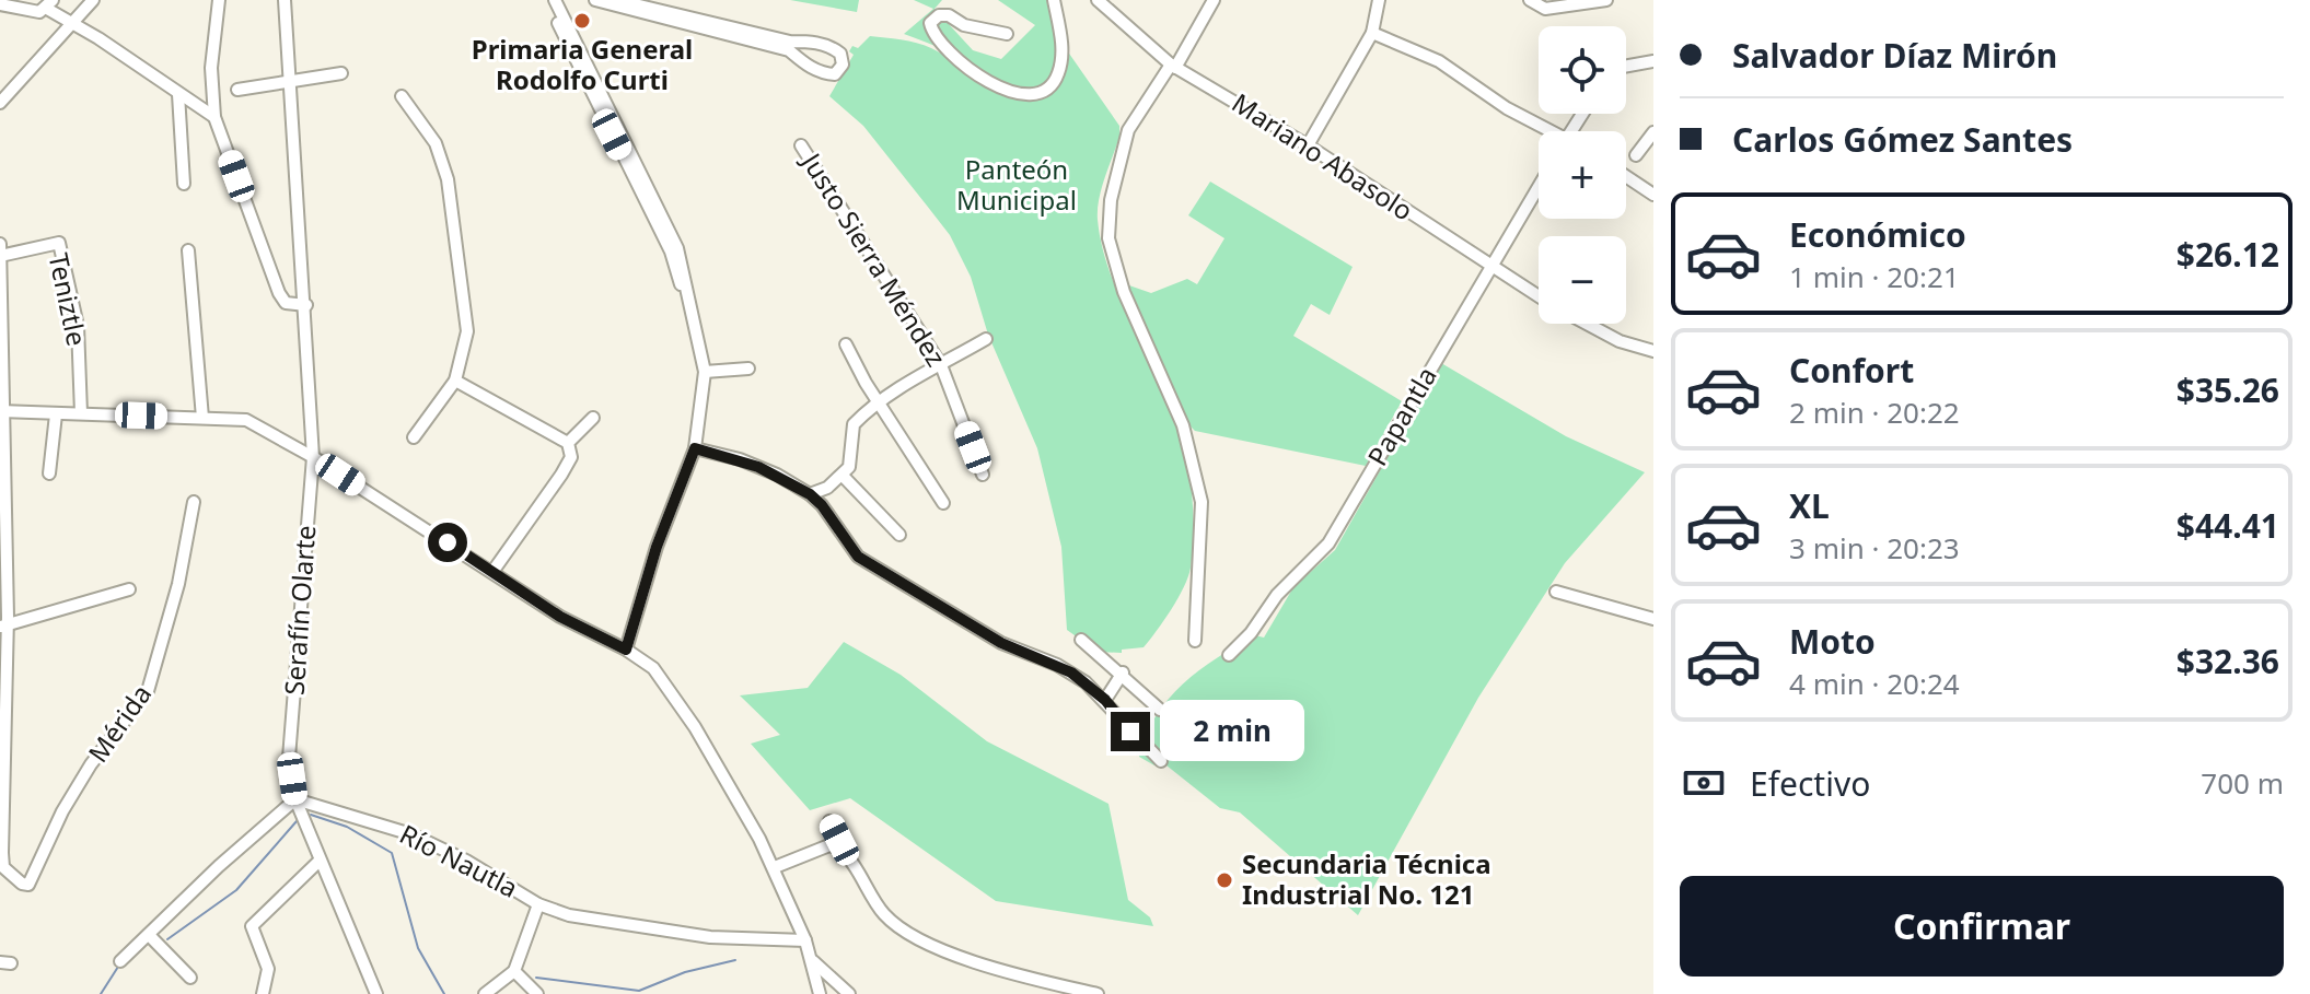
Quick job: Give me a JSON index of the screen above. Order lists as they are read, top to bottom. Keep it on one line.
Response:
{"streets":{"street":["Mariano Abasolo","Justo Sierra Méndez","Teniztle","Papantla","Serafín Olarte","Mérida","Río Nautla"]},"crossings":[["Mariano Abasolo","Papantla"],["Serafín Olarte","Río Nautla"]],"parks":["Panteón Municipal"],"places":["Primaria General Rodolfo Curti","Secundaria Técnica Industrial No. 121"],"page":{"banner":["Salvador Díaz Mirón","Carlos Gómez Santes"],"map_buttons":["+","−"],"list":[{"name":"Económico","note":"1 min · 20:21","value":"$26.12"},{"name":"Confort","note":"2 min · 20:22","value":"$35.26"},{"name":"XL","note":"3 min · 20:23","value":"$44.41"},{"name":"Moto","note":"4 min · 20:24","value":"$32.36"}],"bubble":"2 min","pay":["Efectivo","700 m"],"buttons":"Confirmar"}}
